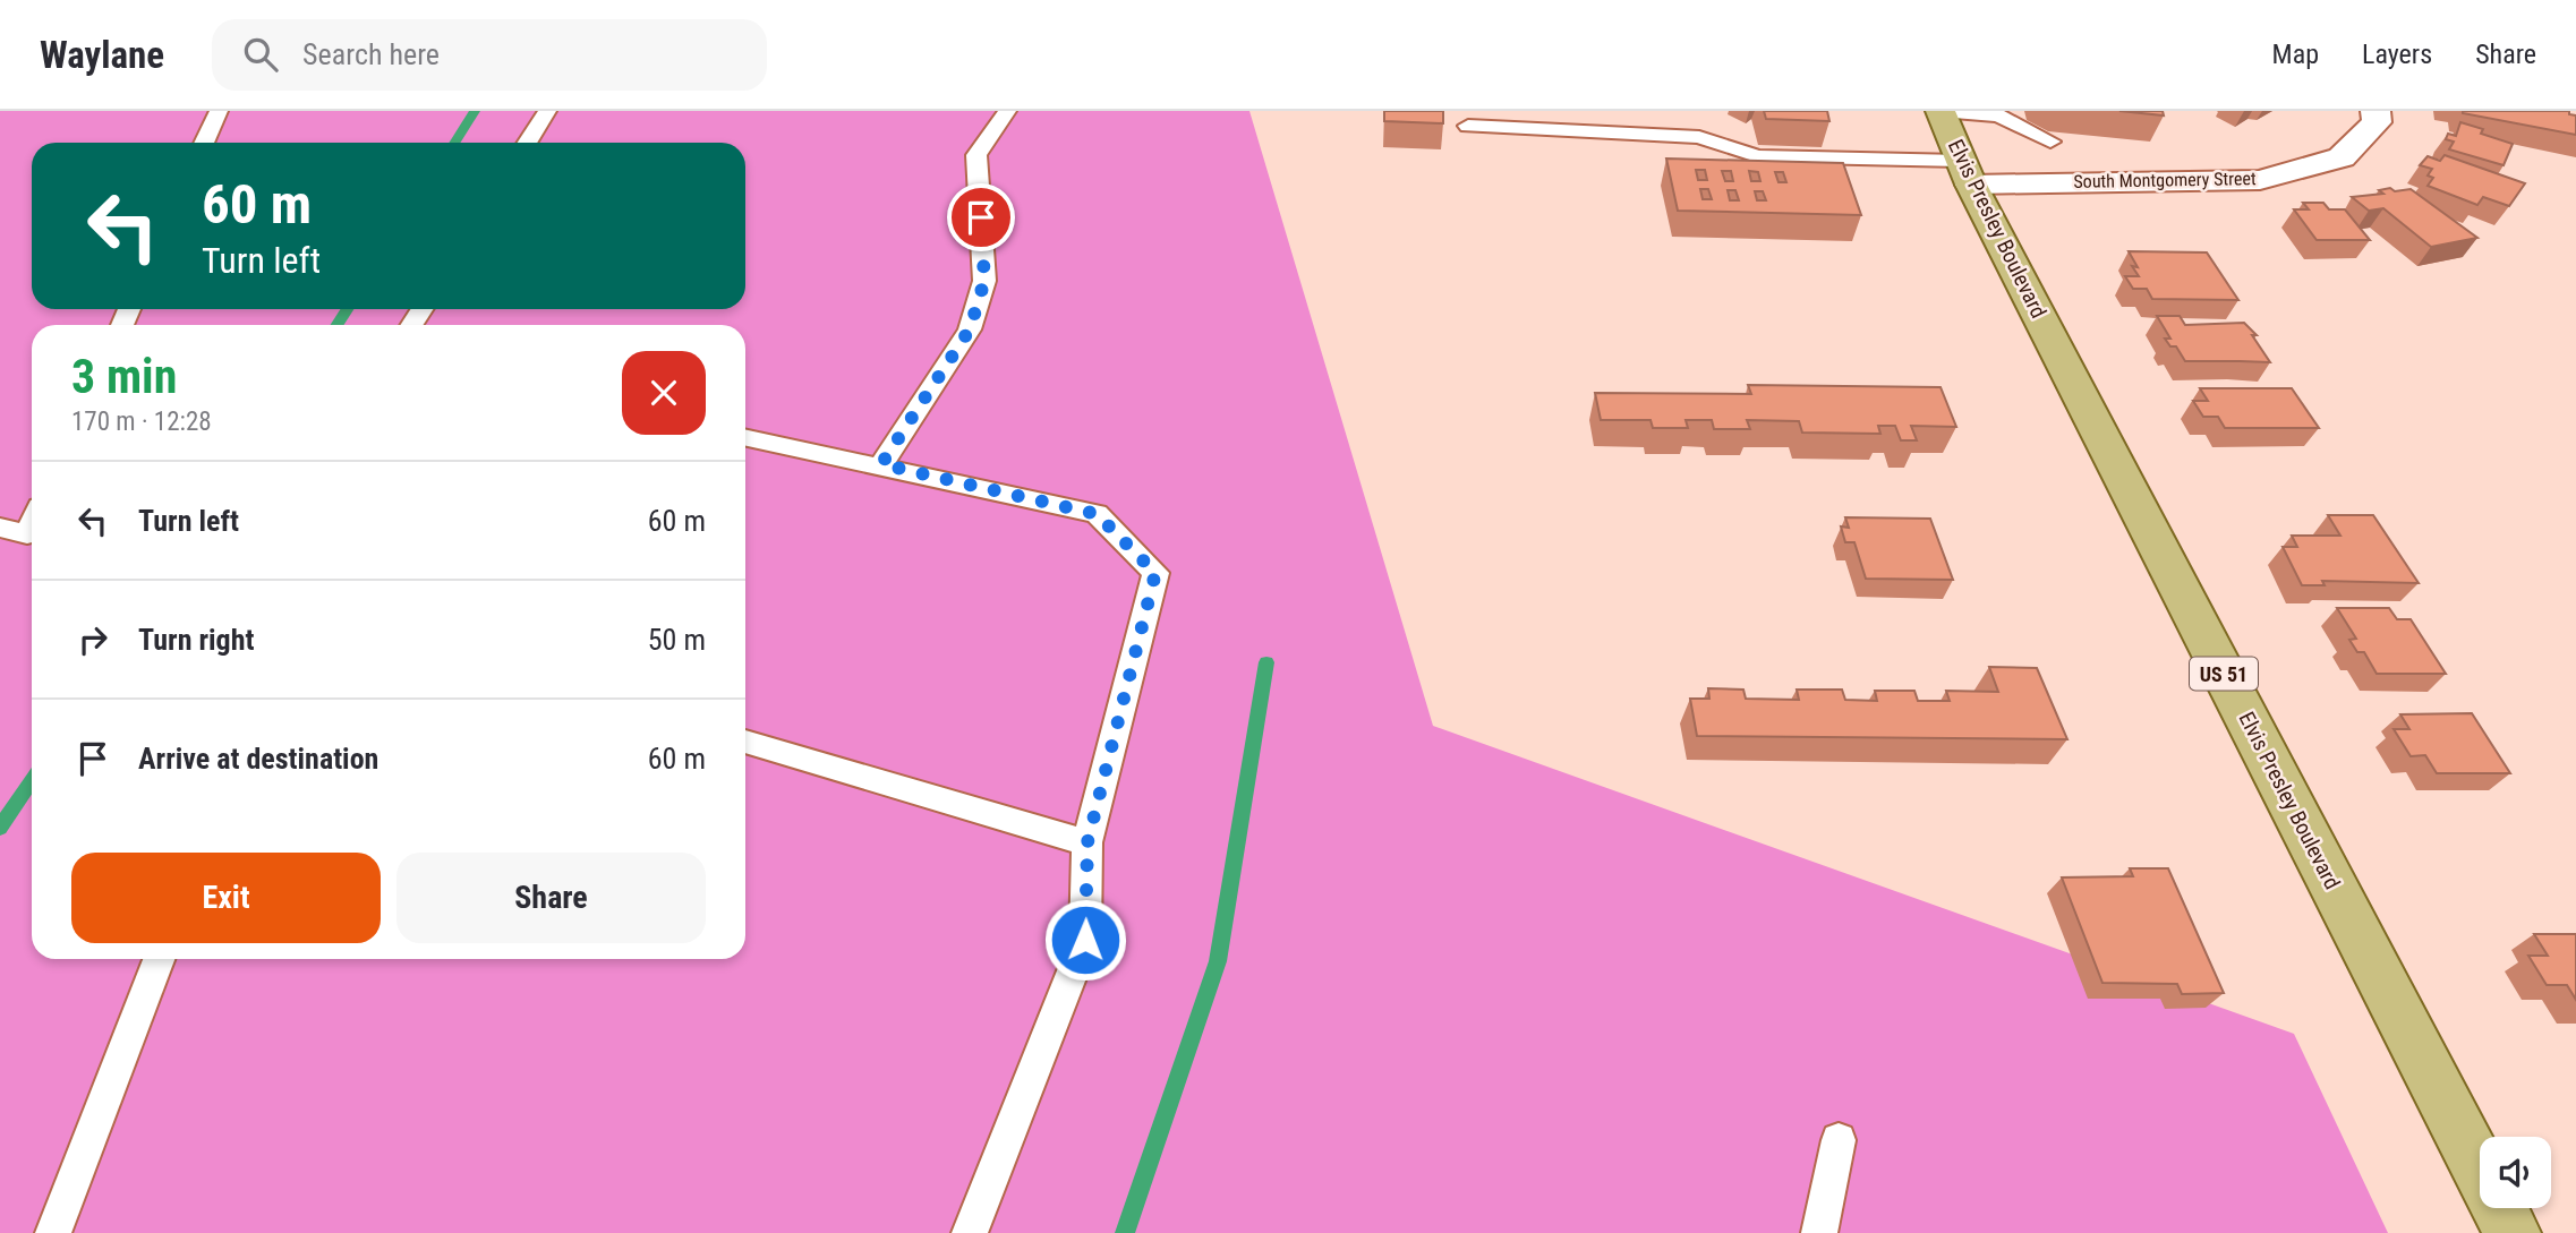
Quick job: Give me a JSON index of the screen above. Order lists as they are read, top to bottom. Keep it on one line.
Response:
{"streets":{"main road":["Elvis Presley Boulevard","US 51"],"street":["South Montgomery Street"]},"crossings":[["South Montgomery Street","Elvis Presley Boulevard"]],"page":{"header":"Waylane","search":"Search here","nav":["Map","Layers","Share"],"turn":["60 m","Turn left"],"heading":["3 min","170 m · 12:28"],"list":[{"name":"Turn left","value":"60 m"},{"name":"Turn right","value":"50 m"},{"name":"Arrive at destination","value":"60 m"}],"buttons":["Exit","Share"]}}
